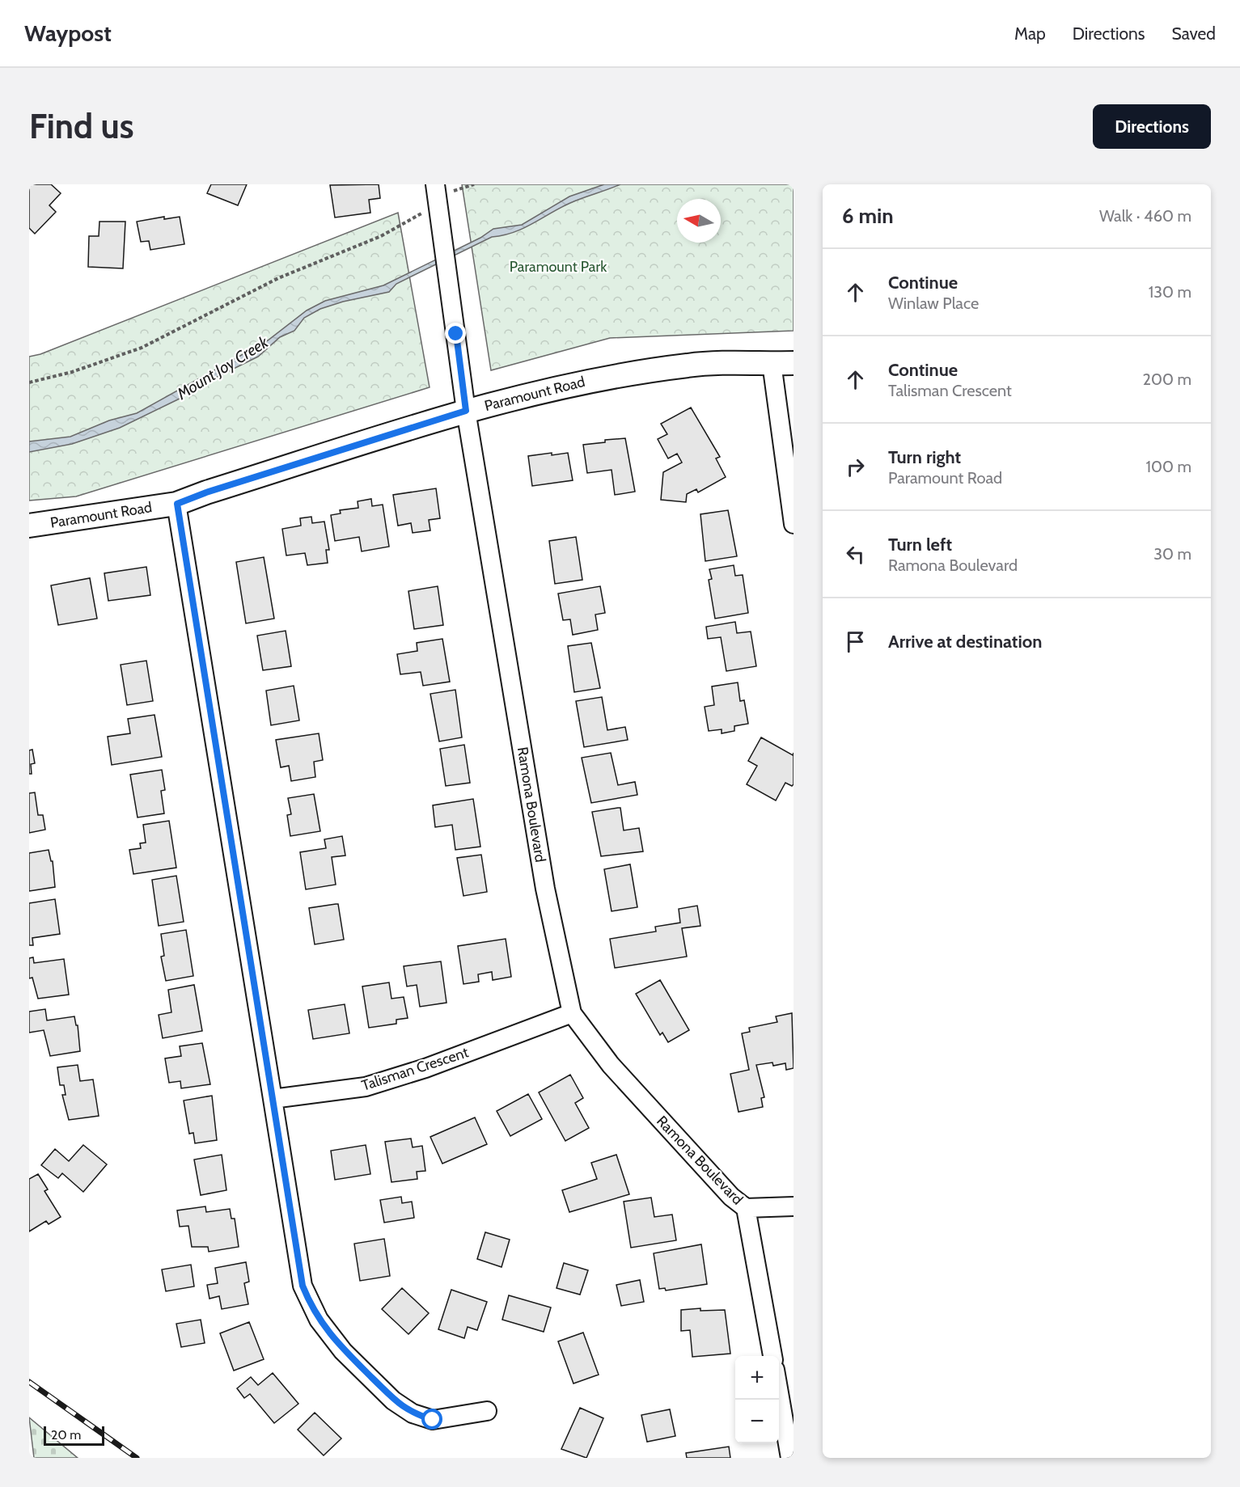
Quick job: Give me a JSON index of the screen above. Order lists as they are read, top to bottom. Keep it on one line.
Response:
{"streets":{"street":["Paramount Road","Ramona Boulevard","Talisman Crescent"]},"crossings":[["Paramount Road","Ramona Boulevard"],["Ramona Boulevard","Talisman Crescent"]],"water":["Mount Joy Creek"],"parks":["Paramount Park"],"scale_bar":"20 m","north":"left","page":{"header":"Waypost","nav":["Map","Directions","Saved"],"buttons":"Directions","title":"Find us","heading":["6 min","Walk · 460 m"],"list":[["Continue","Winlaw Place","130 m"],["Continue","Talisman Crescent","200 m"],["Turn right","Paramount Road","100 m"],["Turn left","Ramona Boulevard","30 m"],"Arrive at destination"],"map_buttons":["+","−"],"scale":"20 m"}}
